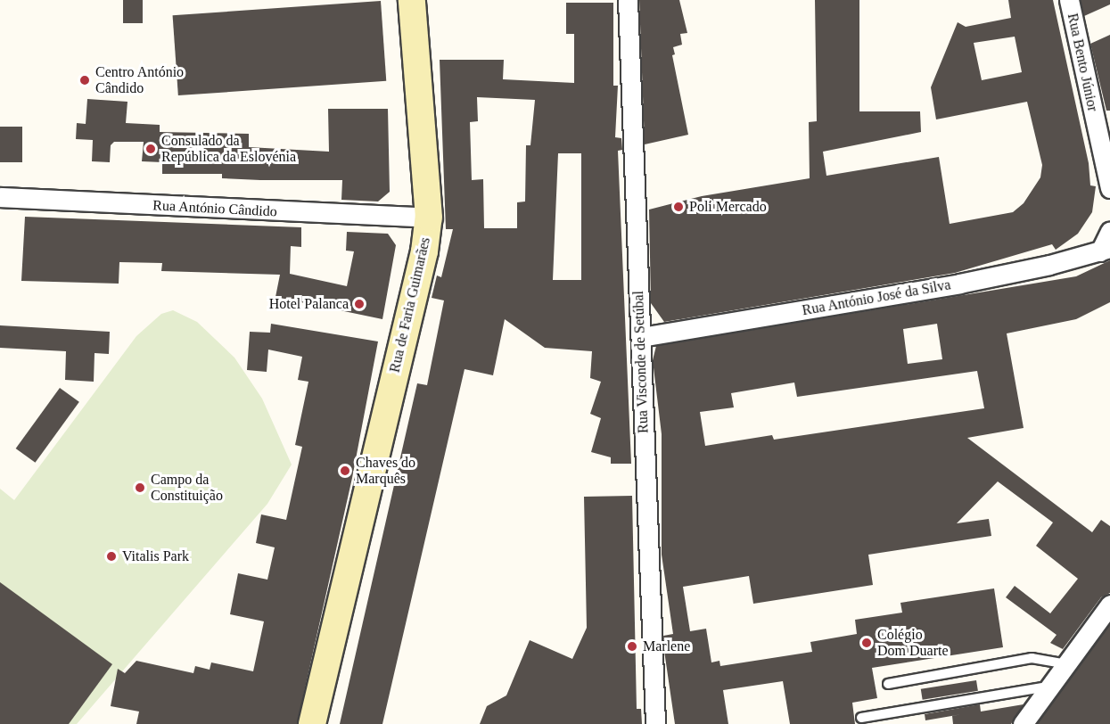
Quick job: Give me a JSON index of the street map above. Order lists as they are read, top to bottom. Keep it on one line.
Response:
{"streets":{"main road":["Rua de Faria Guimarães"],"street":["Rua Bento Júnior","Rua António Cândido","Rua António José da Silva","Rua Visconde de Setúbal"]},"crossings":[["Rua António Cândido","Rua de Faria Guimarães"],["Rua António José da Silva","Rua Visconde de Setúbal"]],"places":["Centro António Cândido","Consulado da República da Eslovénia","Poli Mercado","Hotel Palanca","Chaves do Marquês","Campo da Constituição","Vitalis Park","Colégio Dom Duarte","Marlene"]}
